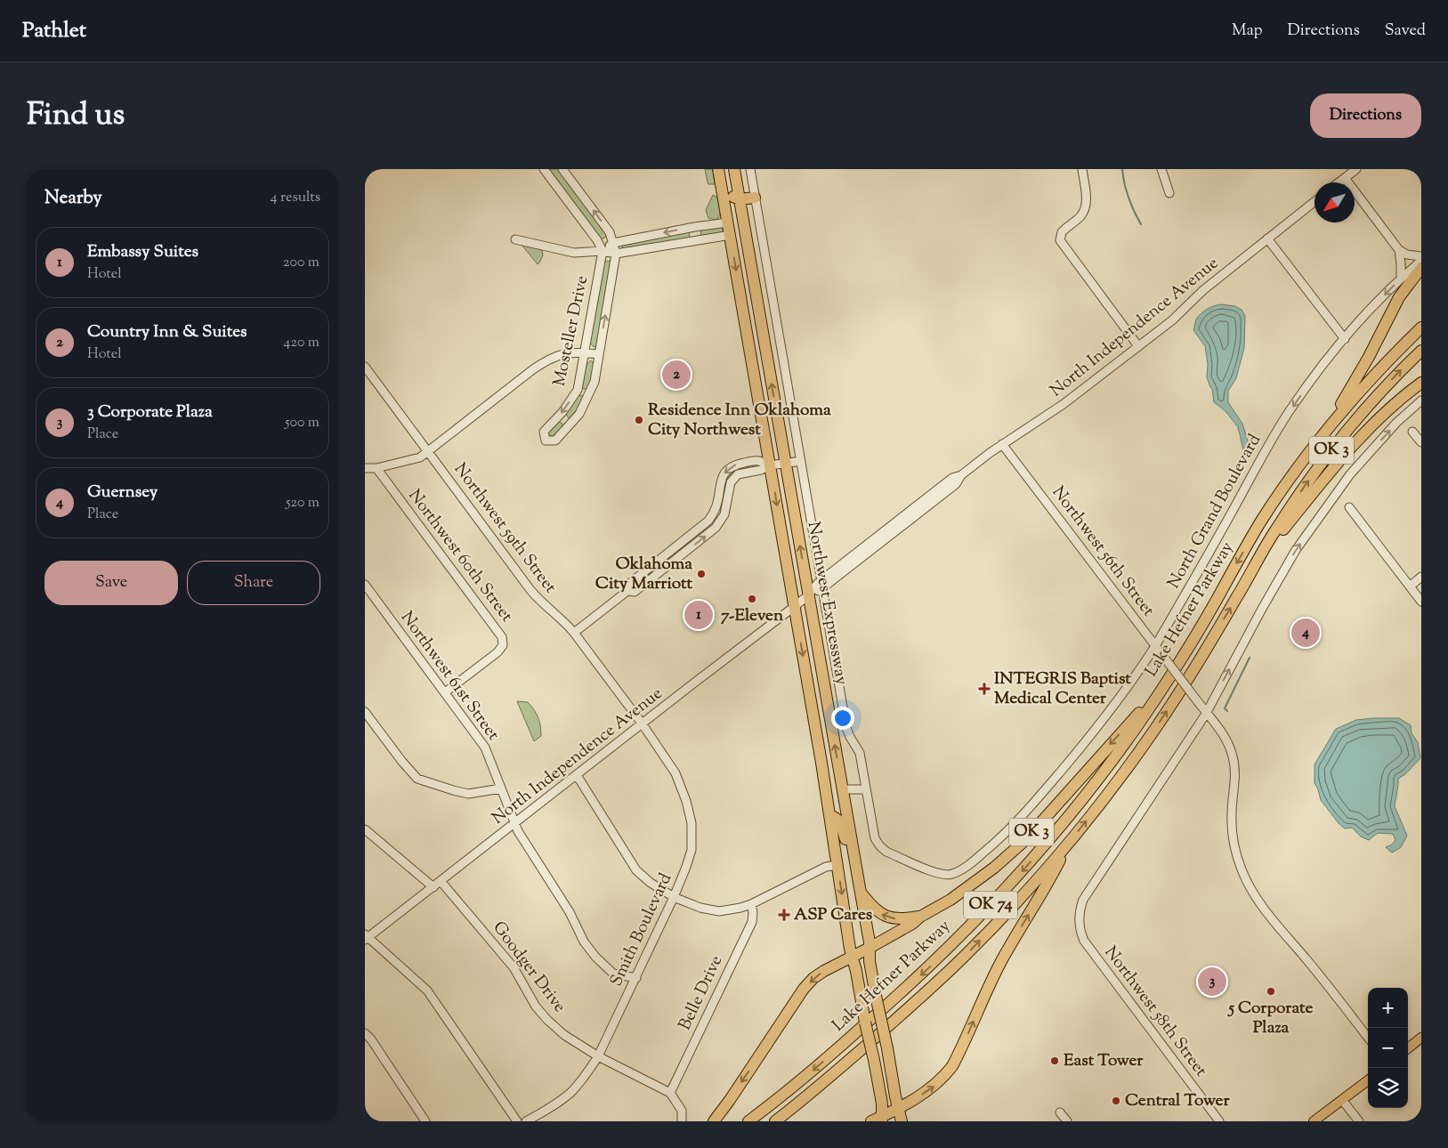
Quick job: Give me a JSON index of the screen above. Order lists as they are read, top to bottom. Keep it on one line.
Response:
{"streets":{"highway":["OK 3","Northwest Expressway","Lake Hefner Parkway","OK 74"],"street":["North Independence Avenue","Mosteller Drive","North Grand Boulevard","Northwest 59th Street","Northwest 56th Street","Northwest 60th Street","Northwest 61st Street","Smith Boulevard","Goodger Drive","Belle Drive","Northwest 58th Street"]},"crossings":[["North Independence Avenue","Northwest 59th Street"],["North Independence Avenue","Northwest 56th Street"],["North Independence Avenue","Northwest Expressway"],["North Independence Avenue","Northwest 61st Street"],["North Independence Avenue","Smith Boulevard"],["North Independence Avenue","Goodger Drive"],["OK 3","Northwest Expressway"],["OK 3","Lake Hefner Parkway"],["North Grand Boulevard","Northwest 56th Street"],["North Grand Boulevard","Northwest Expressway"],["Northwest 59th Street","Smith Boulevard"],["Northwest 56th Street","Northwest 58th Street"],["Northwest 60th Street","Northwest 61st Street"],["Northwest 61st Street","Smith Boulevard"],["Smith Boulevard","Goodger Drive"],["Goodger Drive","Belle Drive"]],"one_way":["North Grand Boulevard"],"places":{"other":["Residence Inn Oklahoma City Northwest","Oklahoma City Marriott","7-Eleven","5 Corporate Plaza","East Tower","Central Tower"],"health":["INTEGRIS Baptist Medical Center","ASP Cares"]},"north":"bottom left","page":{"header":"Pathlet","nav":["Map","Directions","Saved"],"title":"Find us","buttons":["Directions",["Save","Share"]],"heading":["Nearby","4 results"],"list":[{"mark":"1","name":"Embassy Suites","note":"Hotel","value":"200 m"},{"mark":"2","name":"Country Inn & Suites","note":"Hotel","value":"420 m"},{"mark":"3","name":"3 Corporate Plaza","note":"Place","value":"500 m"},{"mark":"4","name":"Guernsey","note":"Place","value":"520 m"}],"pins":["2","1","4","3"],"map_buttons":["+","−"]}}
